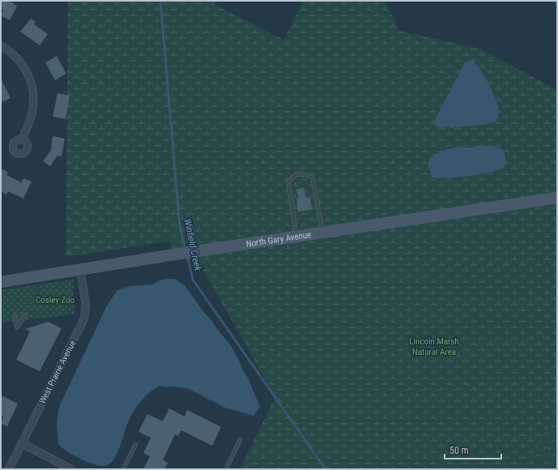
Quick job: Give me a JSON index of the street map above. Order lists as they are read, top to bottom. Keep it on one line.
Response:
{"streets":{"street":["North Gary Avenue","West Prairie Avenue"]},"crossings":[["North Gary Avenue","West Prairie Avenue"]],"water":["Winfield Creek"],"parks":["Cosley Zoo","Lincoln Marsh Natural Area"],"scale_bar":"50 m"}
